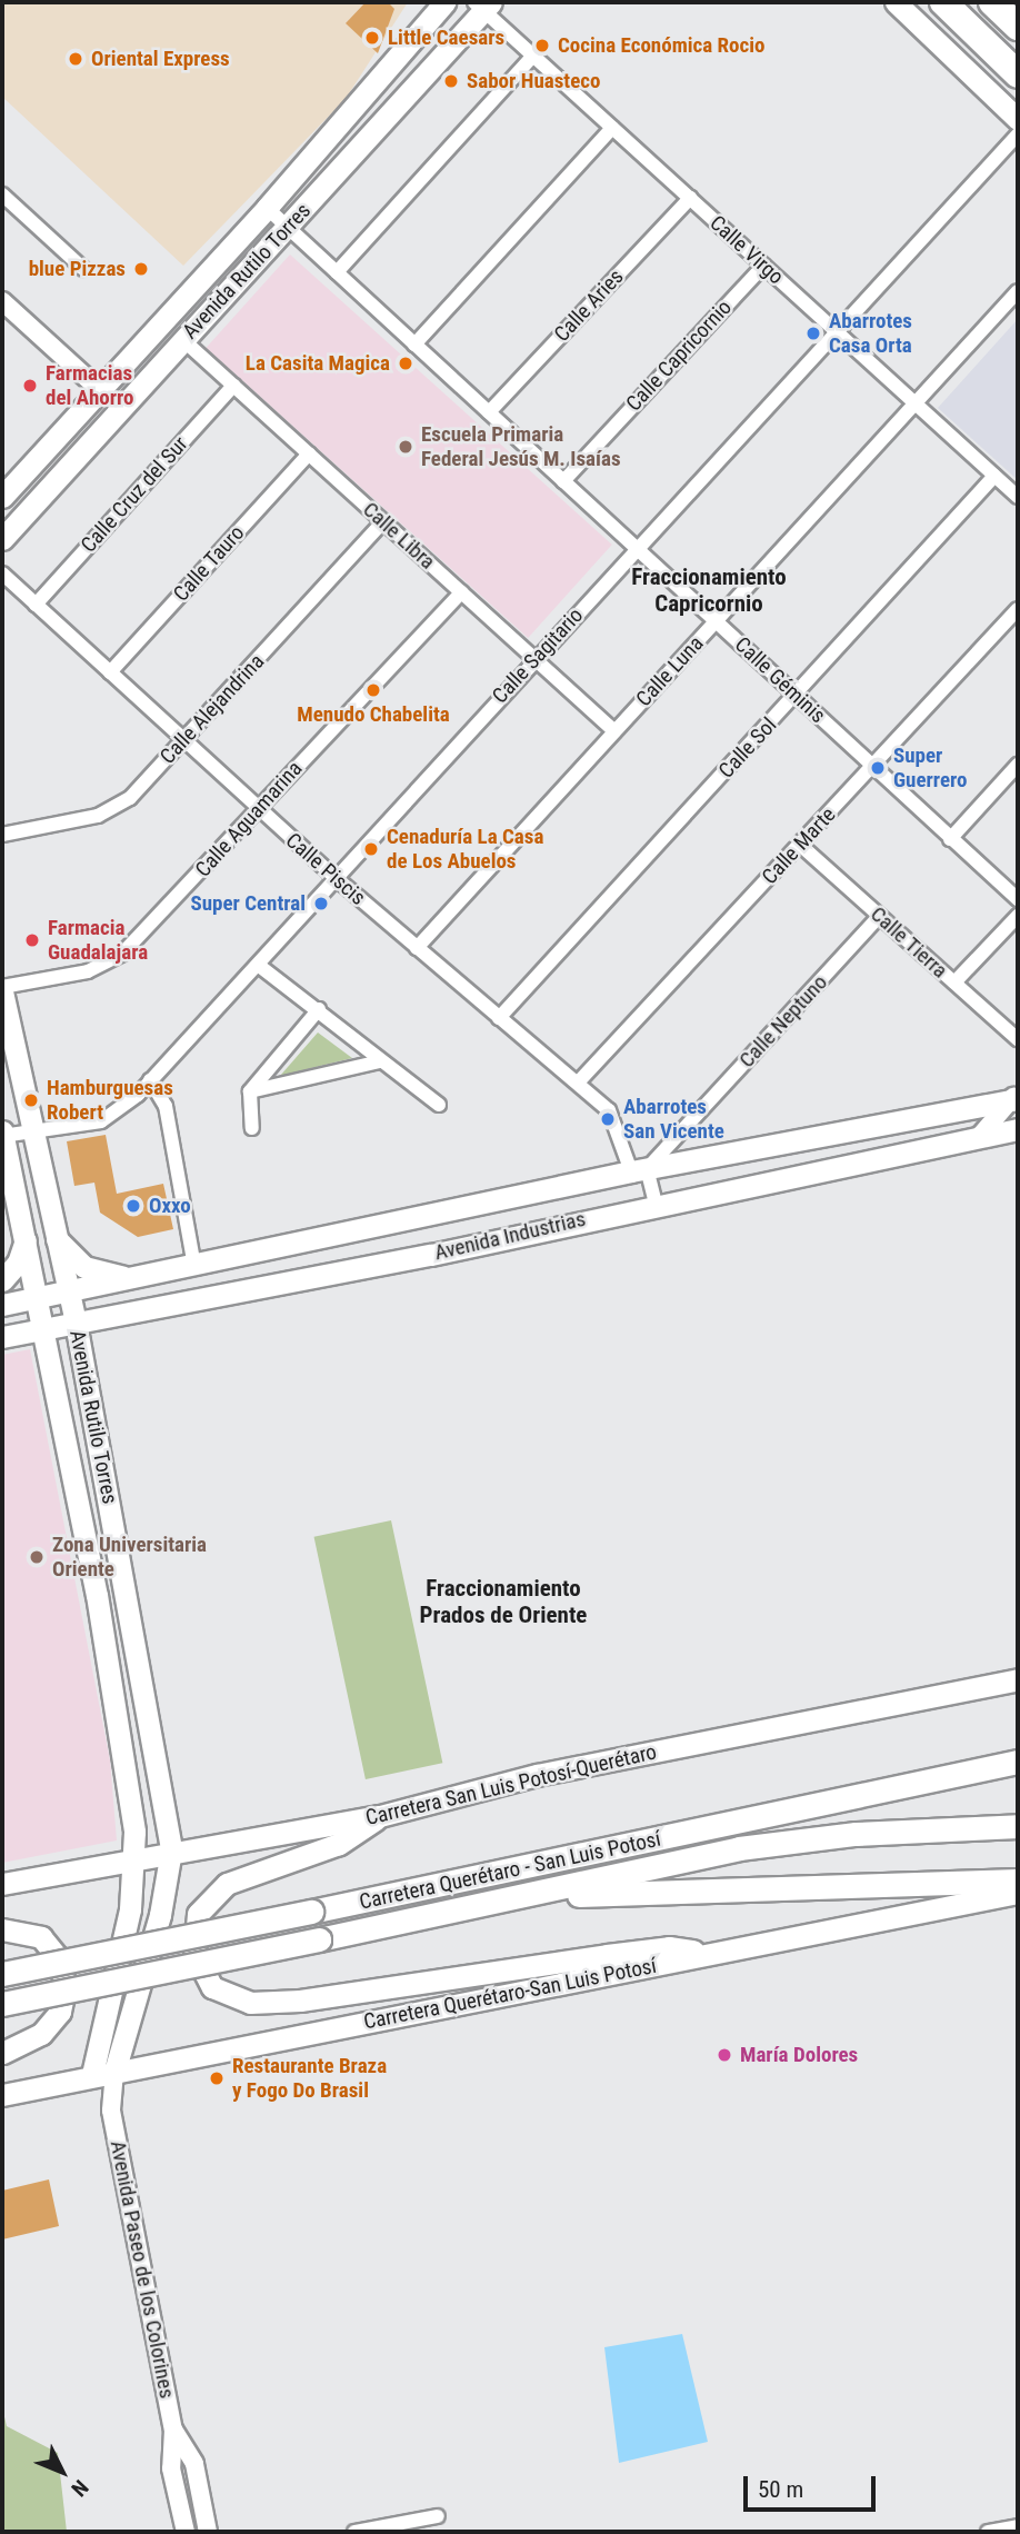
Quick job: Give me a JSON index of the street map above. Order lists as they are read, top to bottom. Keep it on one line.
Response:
{"streets":{"highway":["Carretera Querétaro - San Luis Potosí"],"main road":["Avenida Rutilo Torres","Avenida Industrias","Carretera San Luis Potosí-Querétaro","Carretera Querétaro-San Luis Potosí"],"street":["Calle Virgo","Calle Aries","Calle Capricornio","Calle Cruz del Sur","Calle Libra","Calle Tauro","Calle Sagitario","Calle Luna","Calle Géminis","Calle Alejandrina","Calle Sol","Calle Aguamarina","Calle Marte","Calle Piscis","Calle Tierra","Calle Neptuno","Avenida Paseo de los Colorines"]},"crossings":[["Calle Virgo","Avenida Rutilo Torres"],["Calle Virgo","Calle Aries"],["Calle Virgo","Calle Capricornio"],["Calle Virgo","Calle Sagitario"],["Calle Virgo","Calle Luna"],["Calle Virgo","Calle Sol"],["Avenida Rutilo Torres","Calle Libra"],["Avenida Rutilo Torres","Calle Sagitario"],["Avenida Rutilo Torres","Calle Géminis"],["Avenida Rutilo Torres","Calle Aguamarina"],["Avenida Rutilo Torres","Avenida Industrias"],["Avenida Rutilo Torres","Carretera San Luis Potosí-Querétaro"],["Avenida Rutilo Torres","Carretera Querétaro-San Luis Potosí"],["Avenida Rutilo Torres","Avenida Paseo de los Colorines"],["Calle Aries","Calle Géminis"],["Calle Capricornio","Calle Géminis"],["Calle Cruz del Sur","Calle Libra"],["Calle Cruz del Sur","Calle Piscis"],["Calle Libra","Calle Tauro"],["Calle Libra","Calle Sagitario"],["Calle Libra","Calle Luna"],["Calle Libra","Calle Alejandrina"],["Calle Libra","Calle Aguamarina"],["Calle Tauro","Calle Piscis"],["Calle Sagitario","Calle Géminis"],["Calle Sagitario","Calle Piscis"],["Calle Luna","Calle Géminis"],["Calle Luna","Calle Piscis"],["Calle Géminis","Calle Sol"],["Calle Géminis","Calle Marte"],["Calle Alejandrina","Calle Piscis"],["Calle Sol","Calle Piscis"],["Calle Aguamarina","Calle Piscis"],["Calle Marte","Calle Piscis"],["Calle Marte","Calle Tierra"],["Calle Piscis","Calle Neptuno"],["Calle Piscis","Avenida Industrias"],["Calle Tierra","Calle Neptuno"],["Calle Neptuno","Avenida Industrias"],["Carretera Querétaro-San Luis Potosí","Avenida Paseo de los Colorines"]],"districts":["Fraccionamiento Capricornio","Fraccionamiento Prados de Oriente"],"places":["Little Caesars","Cocina Económica Rocio","Oriental Express","Sabor Huasteco","blue Pizzas","Abarrotes Casa Orta","La Casita Magica","Farmacias del Ahorro","Escuela Primaria Federal Jesús M. Isaías","Menudo Chabelita","Super Guerrero","Cenaduría La Casa de Los Abuelos","Super Central","Farmacia Guadalajara","Hamburguesas Robert","Abarrotes San Vicente","Oxxo","Zona Universitaria Oriente","María Dolores","Restaurante Braza y Fogo Do Brasil"],"scale_bar":"50 m","north":"bottom right"}
